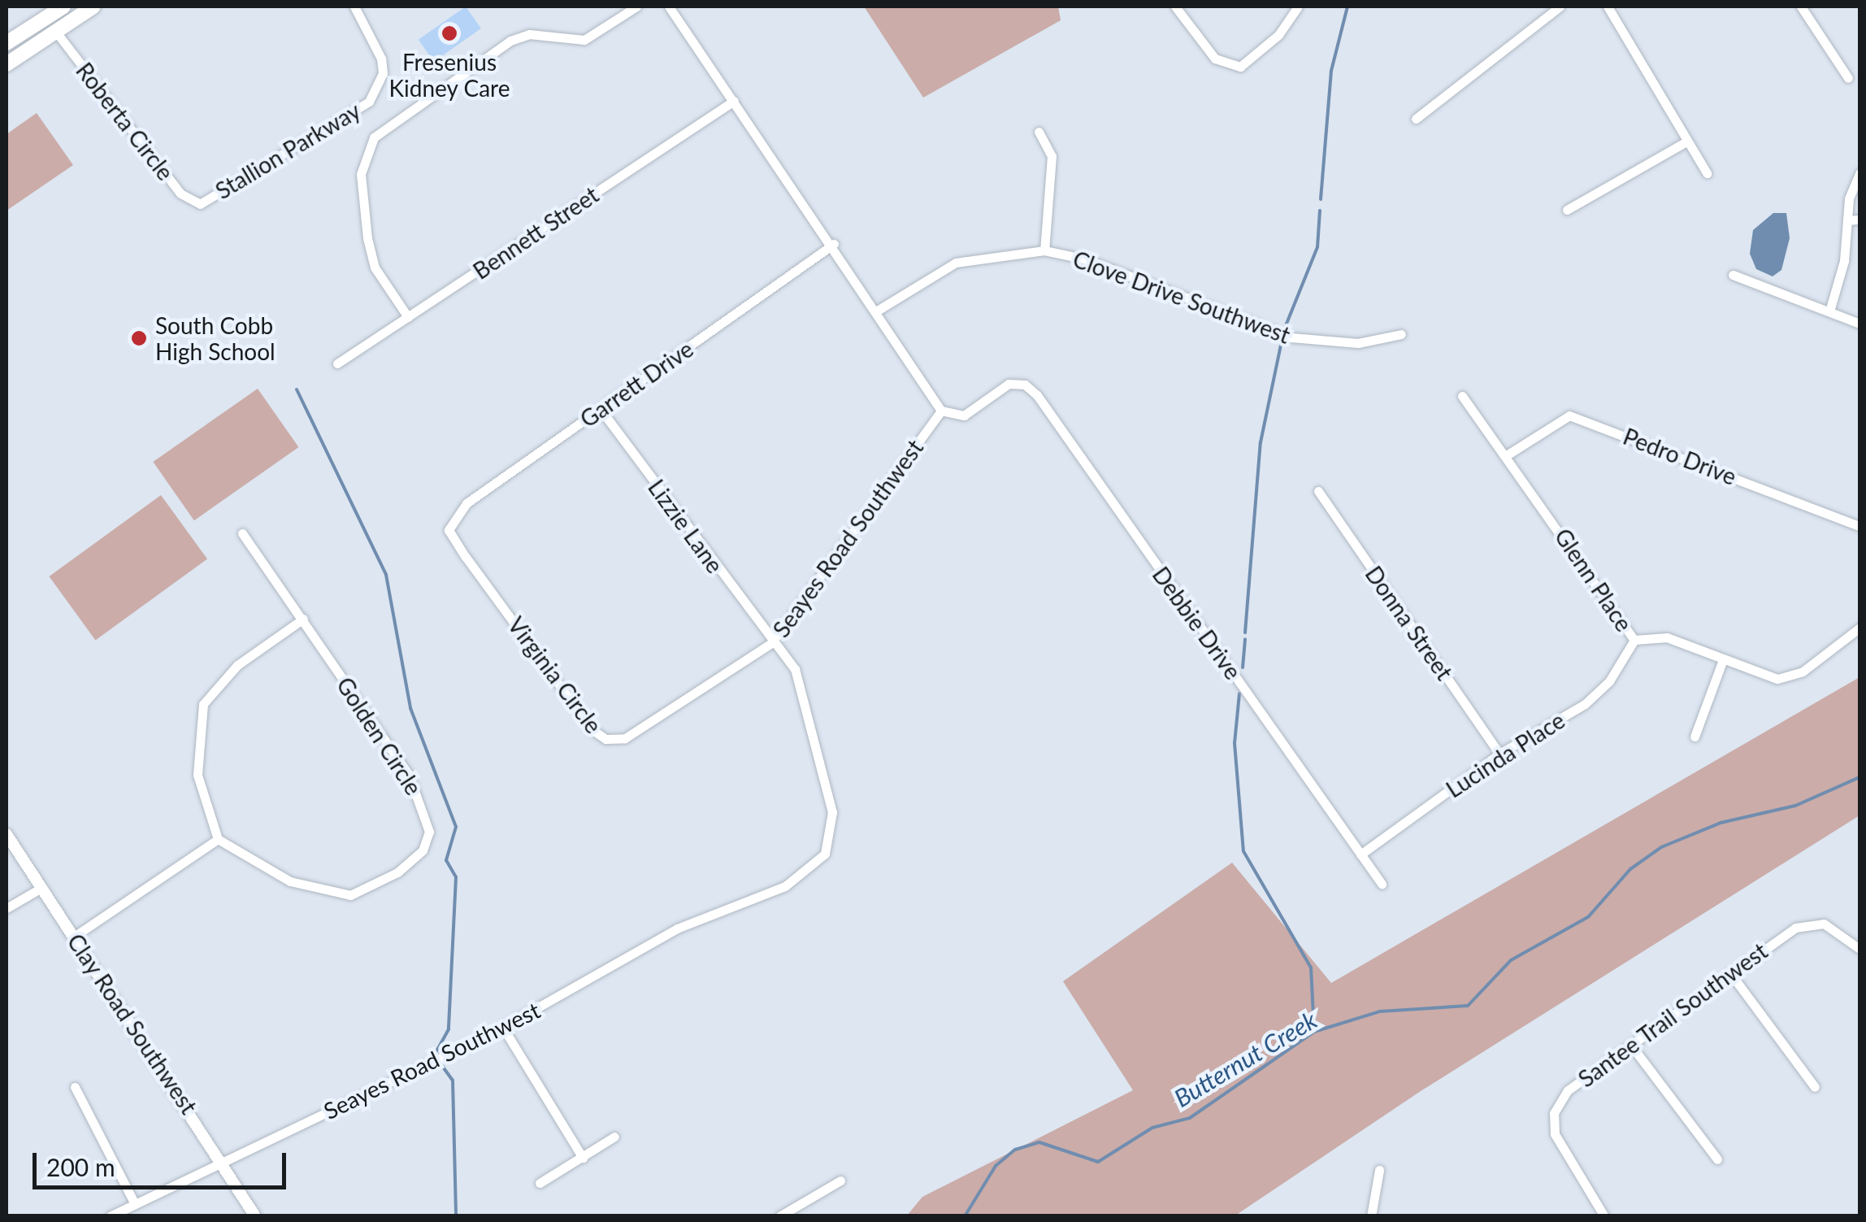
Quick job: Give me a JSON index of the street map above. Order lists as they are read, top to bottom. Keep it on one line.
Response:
{"streets":{"street":["Roberta Circle","Stallion Parkway","Bennett Street","Clove Drive Southwest","Garrett Drive","Pedro Drive","Lizzie Lane","Seayes Road Southwest","Glenn Place","Debbie Drive","Donna Street","Virginia Circle","Golden Circle","Lucinda Place","Santee Trail Southwest","Clay Road Southwest"]},"crossings":[["Roberta Circle","Stallion Parkway"],["Garrett Drive","Lizzie Lane"],["Garrett Drive","Virginia Circle"],["Pedro Drive","Glenn Place"],["Lizzie Lane","Seayes Road Southwest"],["Lizzie Lane","Virginia Circle"],["Seayes Road Southwest","Debbie Drive"],["Seayes Road Southwest","Virginia Circle"],["Seayes Road Southwest","Clay Road Southwest"],["Glenn Place","Lucinda Place"],["Debbie Drive","Lucinda Place"],["Donna Street","Lucinda Place"]],"water":["Butternut Creek"],"places":["Fresenius Kidney Care","South Cobb High School"],"scale_bar":"200 m"}
